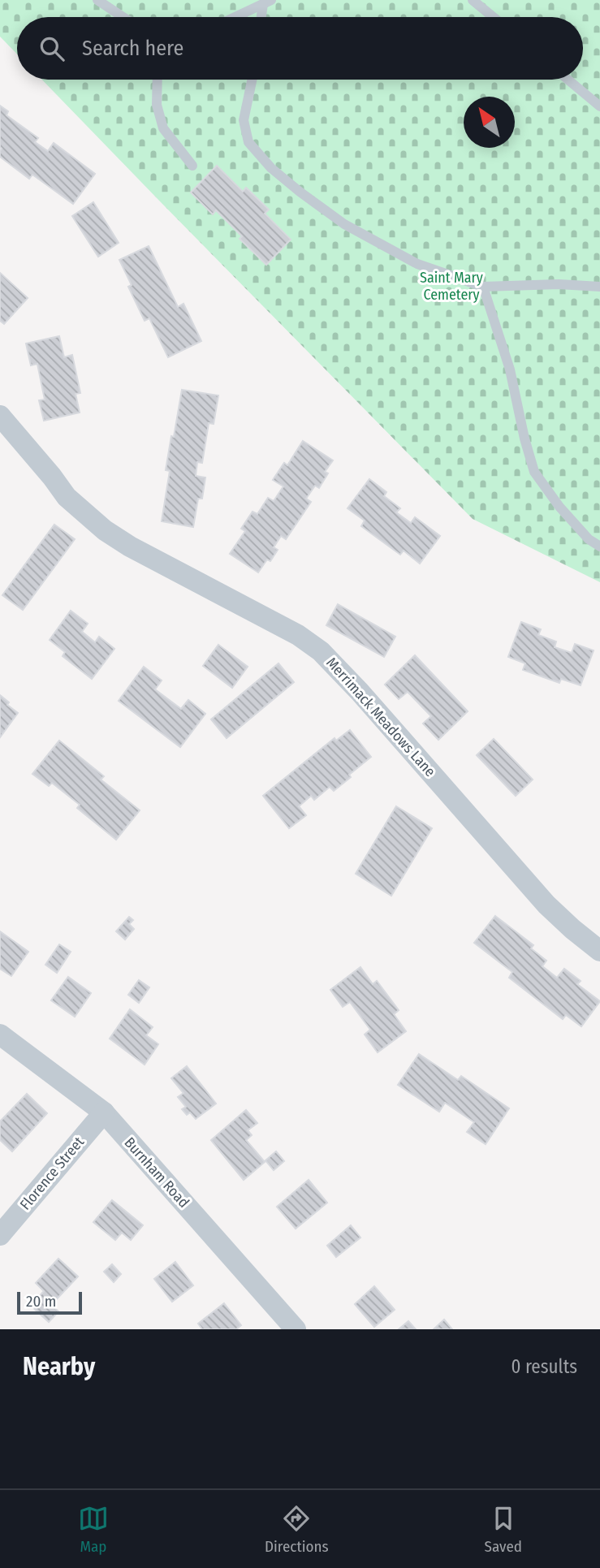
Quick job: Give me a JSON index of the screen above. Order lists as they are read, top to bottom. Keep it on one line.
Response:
{"streets":{"street":["Merrimack Meadows Lane","Burnham Road","Florence Street"]},"crossings":[["Burnham Road","Florence Street"]],"parks":["Saint Mary Cemetery"],"scale_bar":"20 m","north":"top left","page":{"search":"Search here","scale":"20 m","heading":["Nearby","0 results"],"nav":["Map","Directions","Saved"]}}
